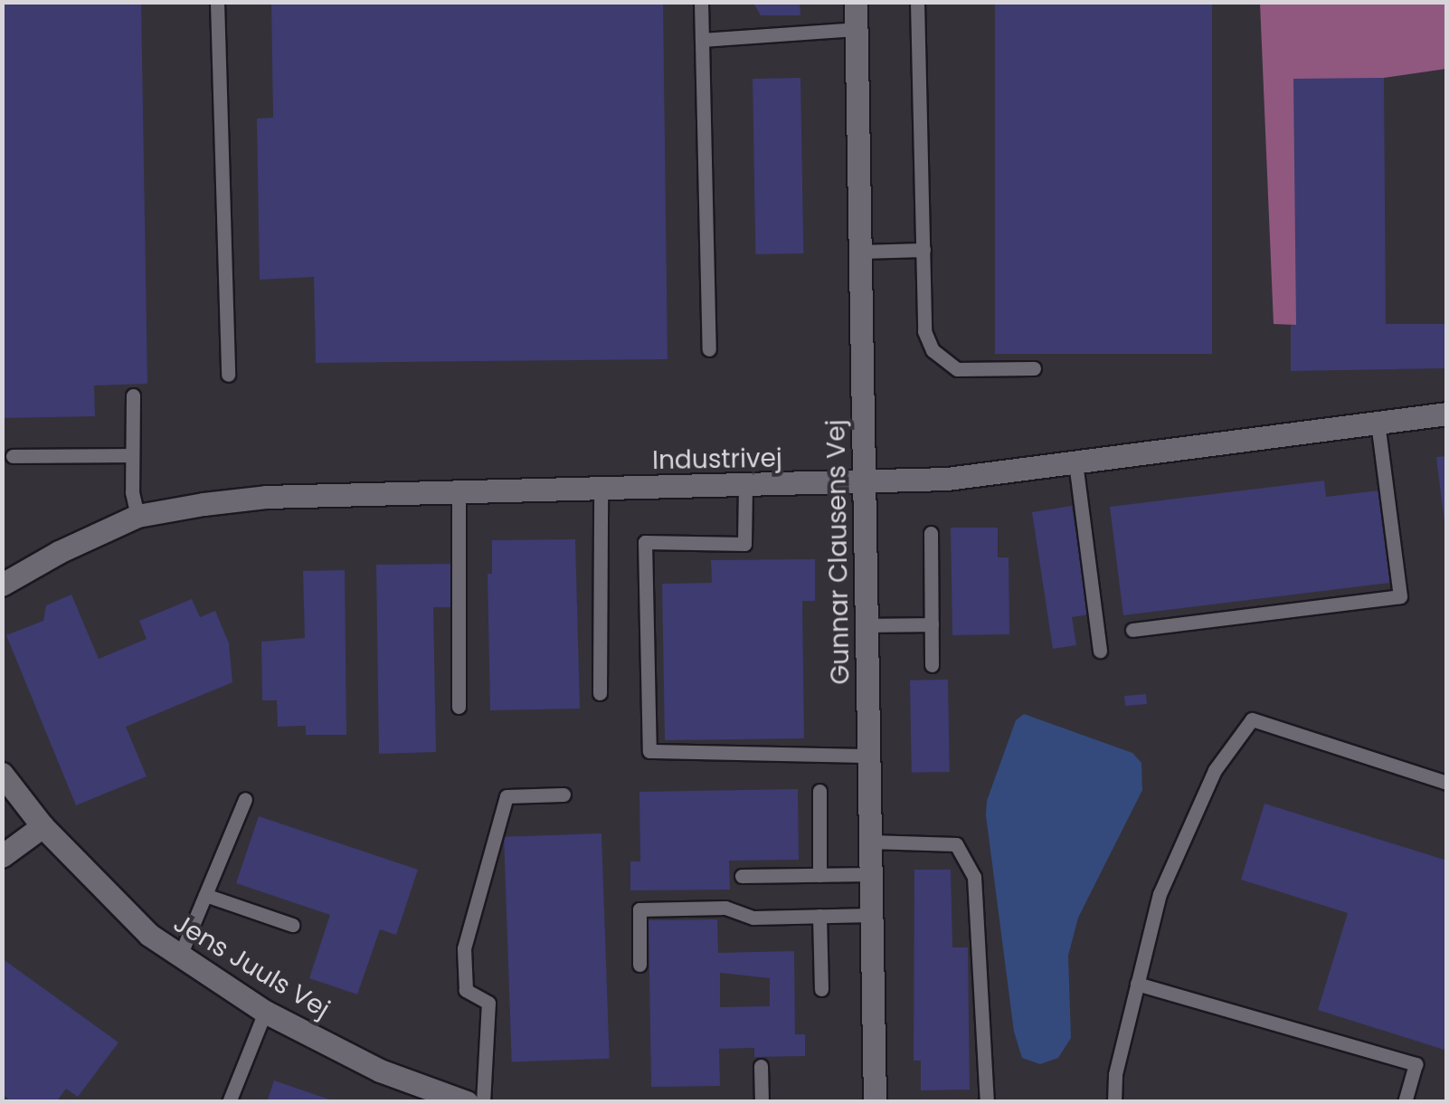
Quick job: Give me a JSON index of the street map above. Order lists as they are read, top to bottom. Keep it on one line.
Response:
{"streets":{"street":["Industrivej","Gunnar Clausens Vej","Jens Juuls Vej"]},"crossings":[["Industrivej","Gunnar Clausens Vej"]]}
